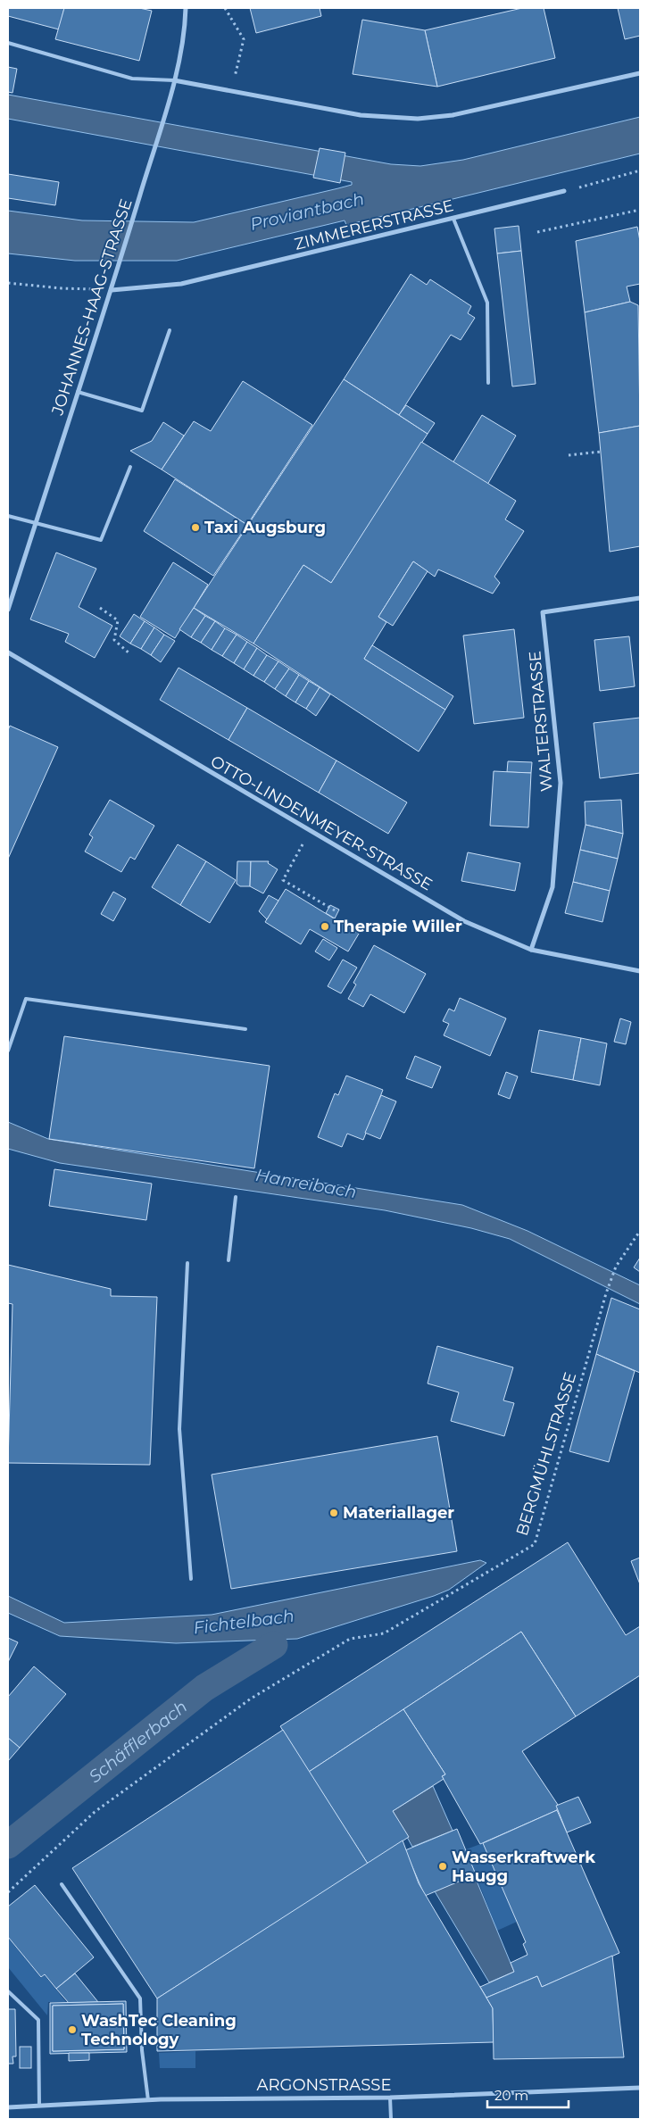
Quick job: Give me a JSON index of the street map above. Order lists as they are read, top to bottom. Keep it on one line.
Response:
{"streets":{"street":["ZIMMERERSTRASSE","JOHANNES-HAAG-STRASSE","WALTERSTRASSE","OTTO-LINDENMEYER-STRASSE","ARGONSTRASSE"],"path":["BERGMÜHLSTRASSE"]},"crossings":[["ZIMMERERSTRASSE","JOHANNES-HAAG-STRASSE"],["WALTERSTRASSE","OTTO-LINDENMEYER-STRASSE"]],"water":["Proviantbach","Hanreibach","Fichtelbach","Schäfflerbach"],"places":["Taxi Augsburg","Therapie Willer","Materiallager","Wasserkraftwerk Haugg","WashTec Cleaning Technology"],"scale_bar":"20 m"}
